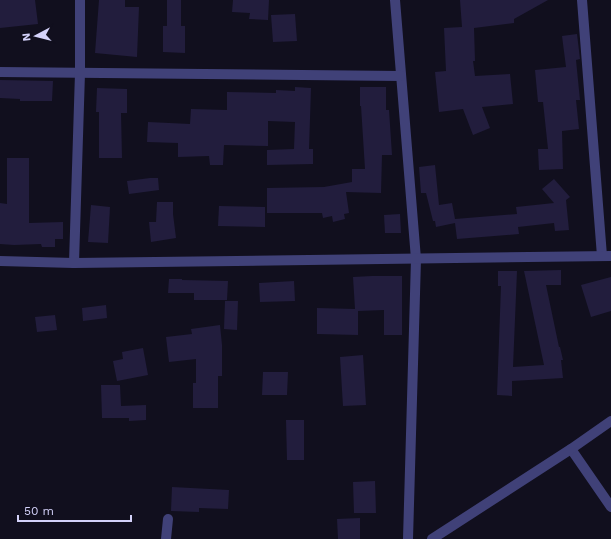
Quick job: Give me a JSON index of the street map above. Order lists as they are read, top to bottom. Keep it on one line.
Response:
{"scale_bar":"50 m","north":"left"}
